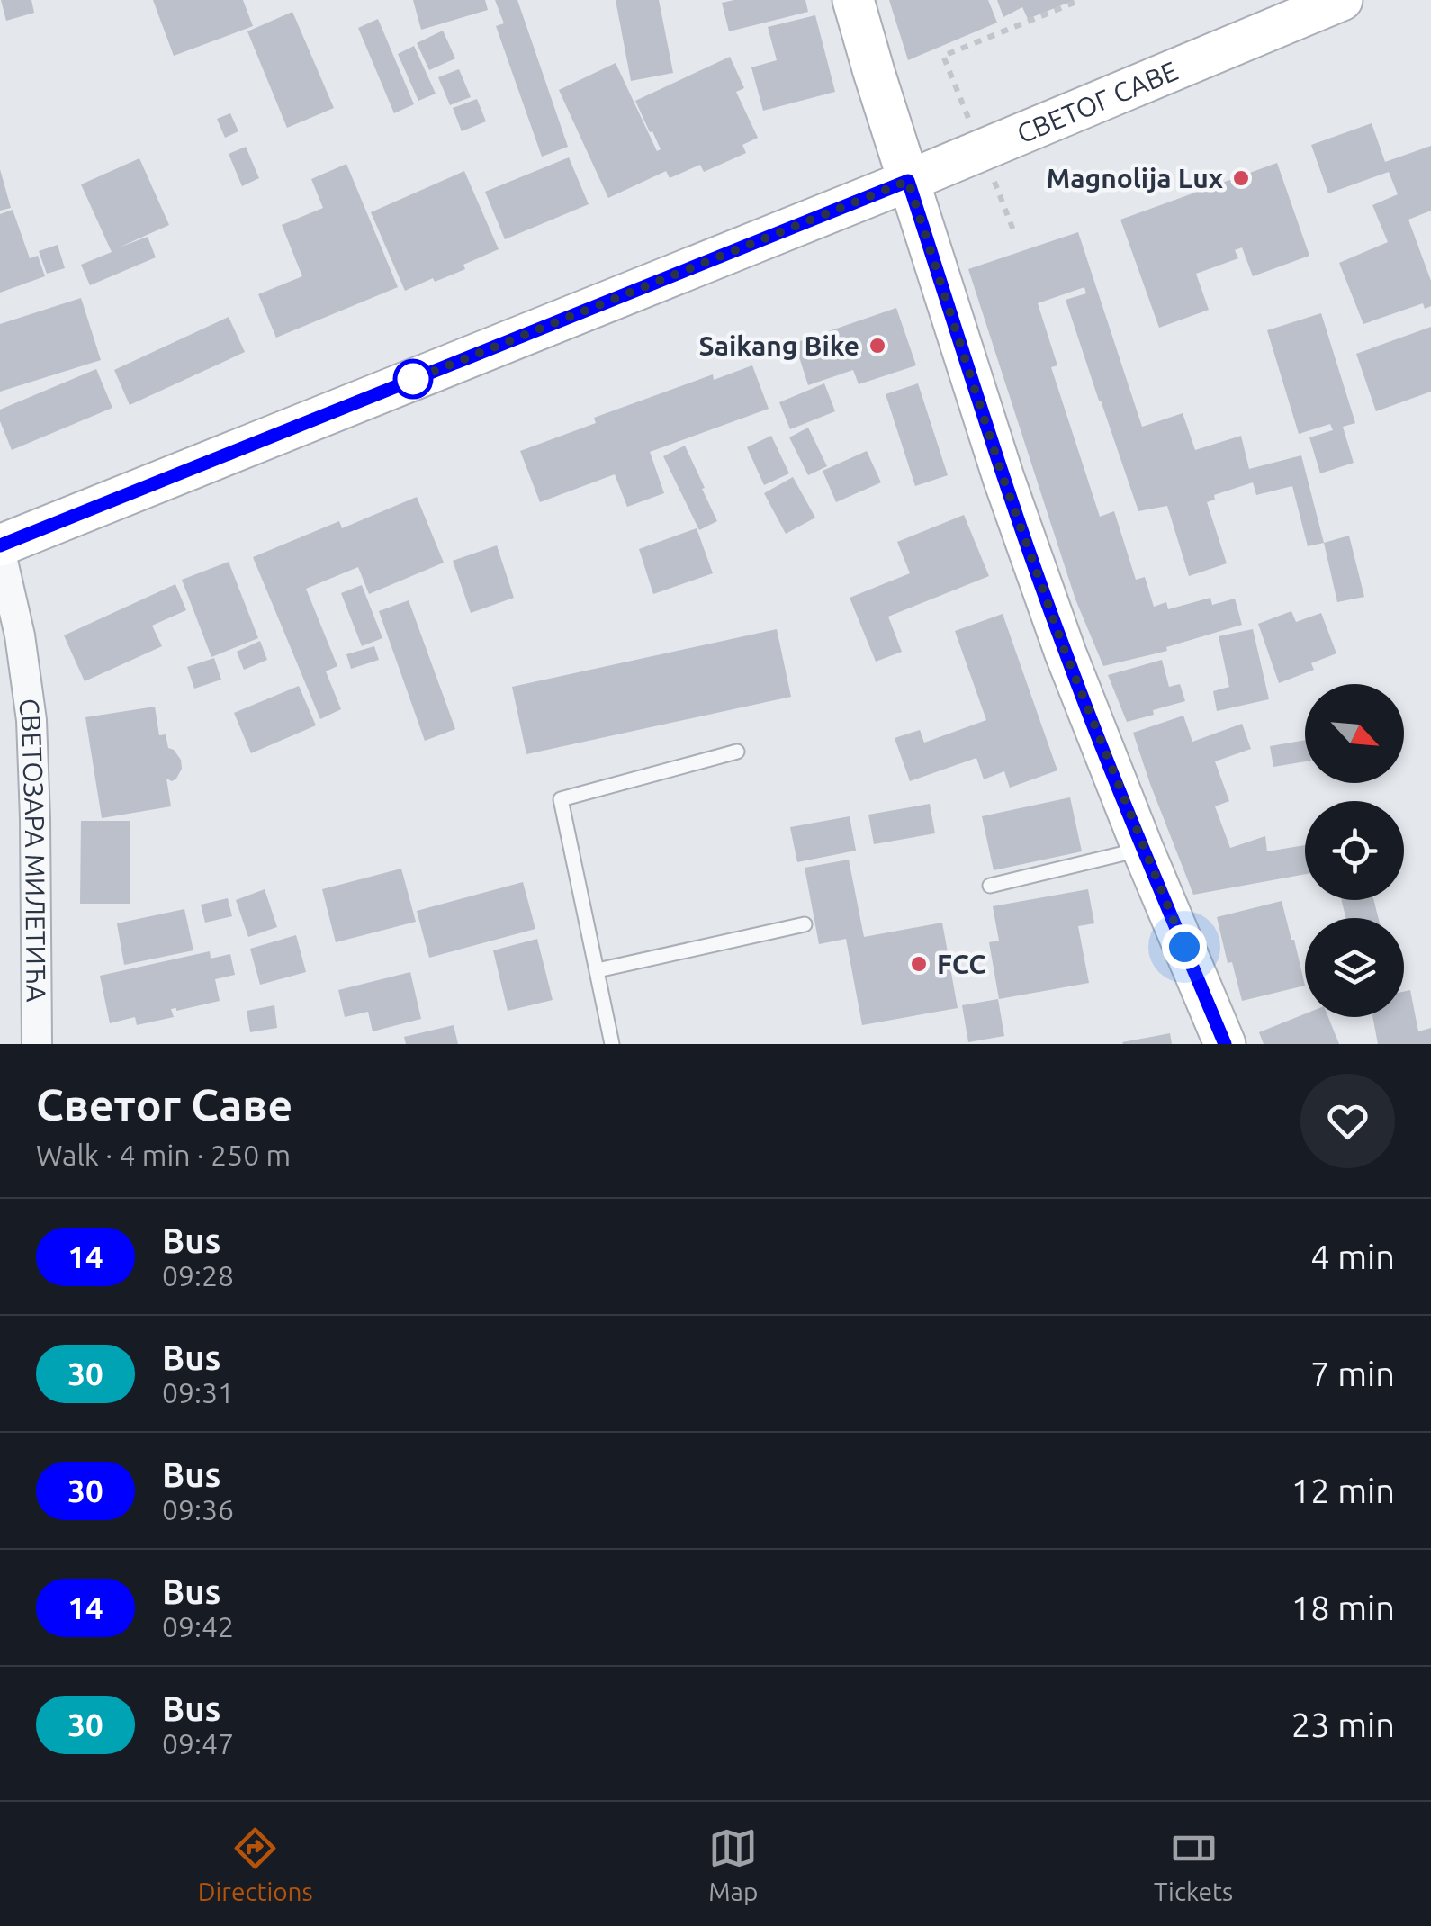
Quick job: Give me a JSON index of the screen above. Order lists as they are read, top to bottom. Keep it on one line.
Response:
{"streets":{"street":["СВЕТОГ САВЕ","СВЕТОЗАРА МИЛЕТИЋА"]},"crossings":[["СВЕТОГ САВЕ","СВЕТОЗАРА МИЛЕТИЋА"]],"places":["Magnolija Lux","Saikang Bike","FCC"],"lines":["bus line 14"],"north":"bottom right","page":{"heading":["Светог Саве","Walk · 4 min · 250 m"],"list":[{"mark":"14","name":"Bus","note":"09:28","value":"4 min"},{"mark":"30","name":"Bus","note":"09:31","value":"7 min"},{"mark":"30","name":"Bus","note":"09:36","value":"12 min"},{"mark":"14","name":"Bus","note":"09:42","value":"18 min"},{"mark":"30","name":"Bus","note":"09:47","value":"23 min"}],"tabs":["Directions","Map","Tickets"]}}
